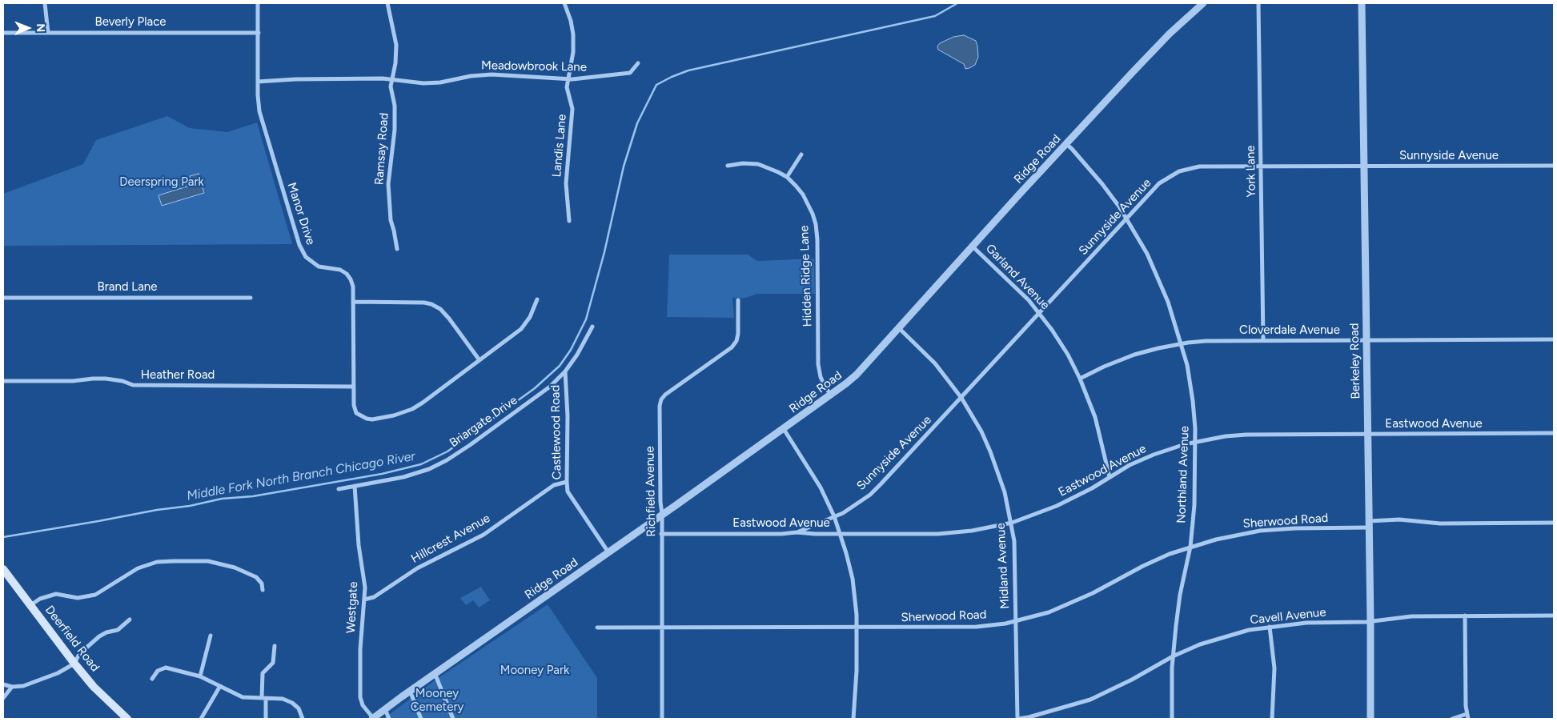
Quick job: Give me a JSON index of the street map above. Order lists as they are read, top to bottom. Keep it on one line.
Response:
{"streets":{"main road":["Deerfield Road"],"street":["Beverly Place","Meadowbrook Lane","Landis Lane","Ramsay Road","Sunnyside Avenue","Ridge Road","York Lane","Manor Drive","Hidden Ridge Lane","Garland Avenue","Brand Lane","Cloverdale Avenue","Berkeley Road","Heather Road","Briargate Drive","Eastwood Avenue","Castlewood Road","Northland Avenue","Richfield Avenue","Sherwood Road","Hillcrest Avenue","Midland Avenue","Westgate","Cavell Avenue"]},"crossings":[["Beverly Place","Manor Drive"],["Meadowbrook Lane","Landis Lane"],["Meadowbrook Lane","Ramsay Road"],["Meadowbrook Lane","Manor Drive"],["Sunnyside Avenue","York Lane"],["Sunnyside Avenue","Garland Avenue"],["Sunnyside Avenue","Berkeley Road"],["Sunnyside Avenue","Eastwood Avenue"],["Sunnyside Avenue","Northland Avenue"],["Sunnyside Avenue","Midland Avenue"],["Ridge Road","Hidden Ridge Lane"],["Ridge Road","Garland Avenue"],["Ridge Road","Castlewood Road"],["Ridge Road","Northland Avenue"],["Ridge Road","Richfield Avenue"],["Ridge Road","Midland Avenue"],["Ridge Road","Westgate"],["York Lane","Cloverdale Avenue"],["Manor Drive","Heather Road"],["Garland Avenue","Cloverdale Avenue"],["Garland Avenue","Eastwood Avenue"],["Cloverdale Avenue","Berkeley Road"],["Cloverdale Avenue","Northland Avenue"],["Berkeley Road","Eastwood Avenue"],["Berkeley Road","Sherwood Road"],["Berkeley Road","Cavell Avenue"],["Briargate Drive","Castlewood Road"],["Briargate Drive","Westgate"],["Eastwood Avenue","Northland Avenue"],["Eastwood Avenue","Richfield Avenue"],["Eastwood Avenue","Midland Avenue"],["Castlewood Road","Hillcrest Avenue"],["Northland Avenue","Sherwood Road"],["Northland Avenue","Cavell Avenue"],["Richfield Avenue","Sherwood Road"],["Sherwood Road","Midland Avenue"],["Hillcrest Avenue","Westgate"],["Midland Avenue","Cavell Avenue"]],"water":["Middle Fork North Branch Chicago River"],"parks":["Deerspring Park","Mooney Park","Mooney Cemetery"],"north":"right"}
